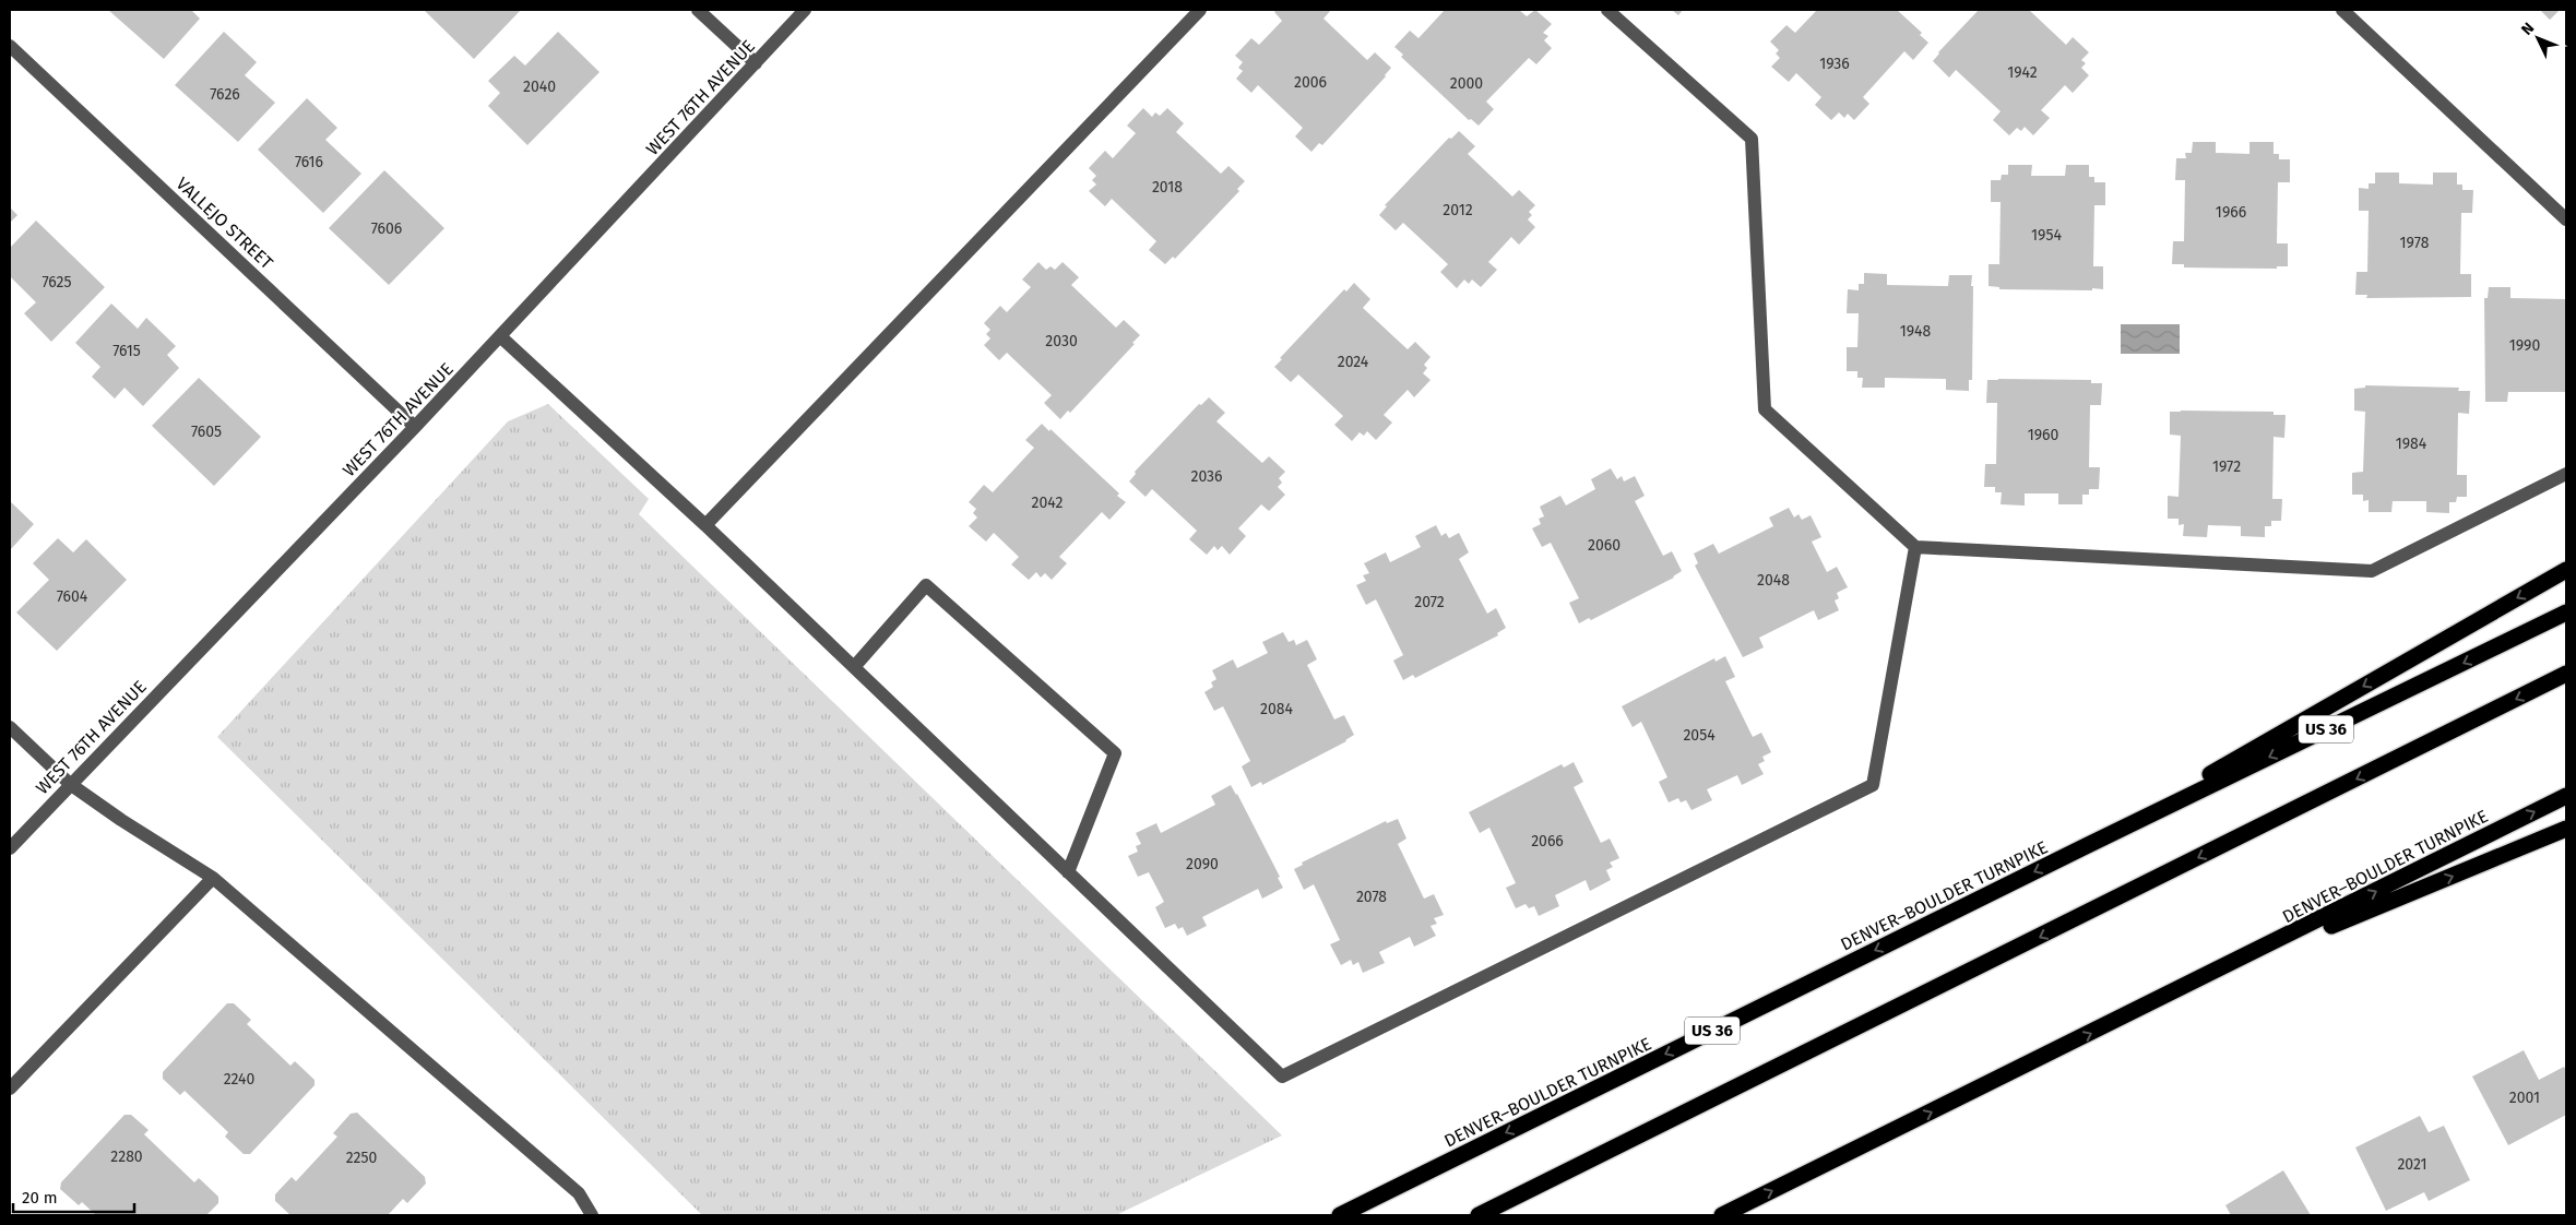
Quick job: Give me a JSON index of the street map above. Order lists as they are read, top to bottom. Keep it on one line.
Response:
{"streets":{"highway":["US 36","DENVER–BOULDER TURNPIKE"],"street":["WEST 76TH AVENUE","VALLEJO STREET"]},"crossings":[["WEST 76TH AVENUE","VALLEJO STREET"]],"house_numbers":["1936","1942","2006","2000","2040","7626","7616","2018","2012","1966","7606","1954","1978","7625","1948","2030","1990","7615","2024","7605","1960","1984","1972","2036","2042","2060","2048","7604","2072","2084","2054","2066","2090","2078","2240","2001","2280","2250","2021"],"scale_bar":"20 m","north":"top left"}
